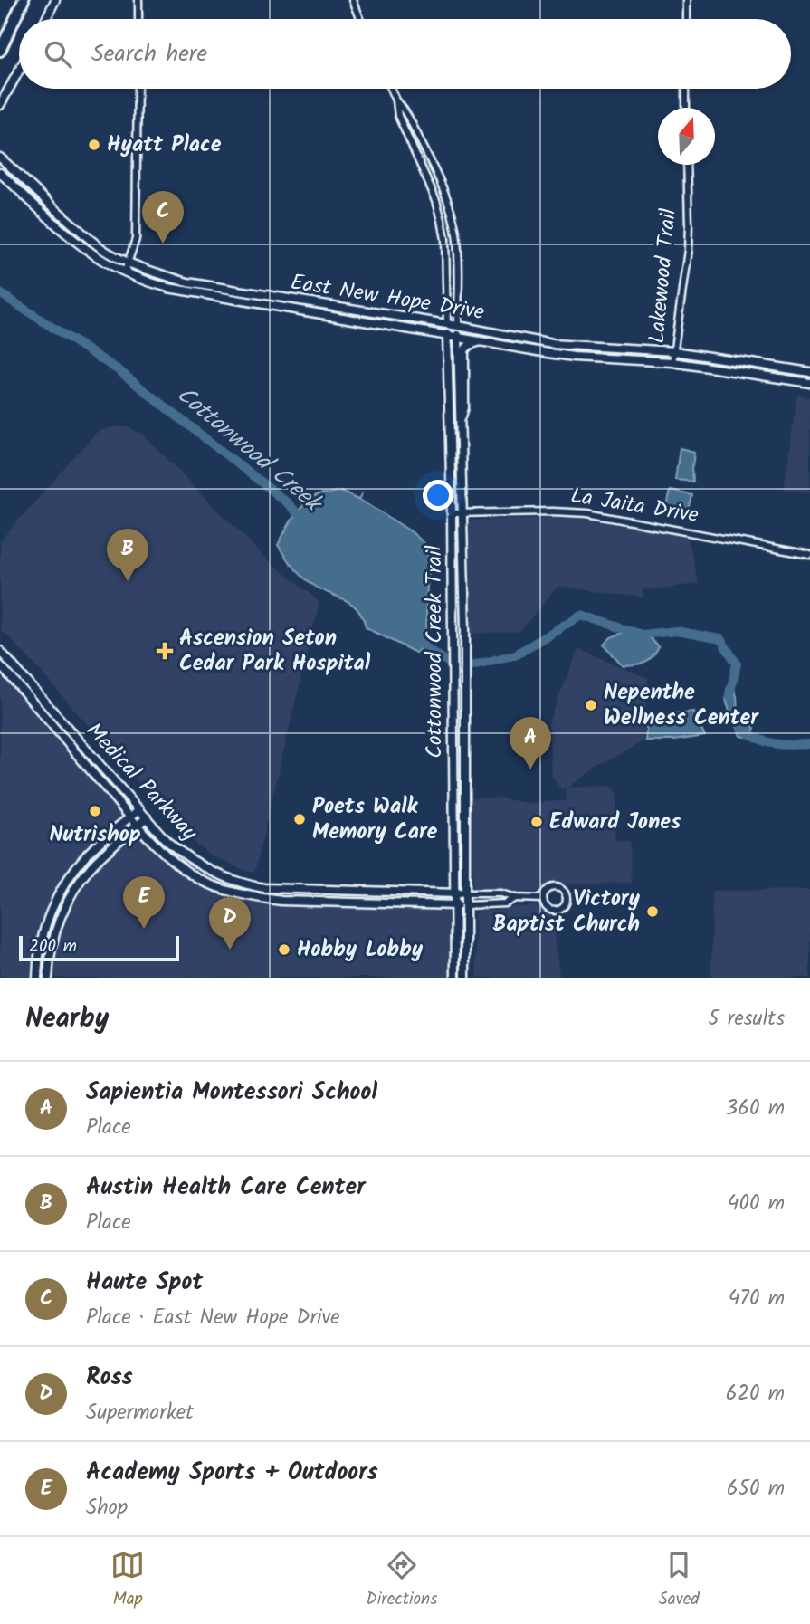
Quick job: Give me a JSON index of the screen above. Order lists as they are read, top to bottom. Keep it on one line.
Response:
{"streets":{"street":["Lakewood Trail","East New Hope Drive","La Jaita Drive","Cottonwood Creek Trail","Medical Parkway"]},"crossings":[["Lakewood Trail","East New Hope Drive"],["East New Hope Drive","Cottonwood Creek Trail"],["La Jaita Drive","Cottonwood Creek Trail"],["Cottonwood Creek Trail","Medical Parkway"]],"water":["Cottonwood Creek"],"places":{"other":["Hyatt Place","Nepenthe Wellness Center","Nutrishop","Poets Walk Memory Care","Edward Jones","Victory Baptist Church","Hobby Lobby"],"health":["Ascension Seton Cedar Park Hospital"]},"scale_bar":"200 m","north":"top","page":{"search":"Search here","pins":["C","B","A","E","D"],"scale":"200 m","heading":["Nearby","5 results"],"list":[{"mark":"A","name":"Sapientia Montessori School","note":"Place","value":"360 m"},{"mark":"B","name":"Austin Health Care Center","note":"Place","value":"400 m"},{"mark":"C","name":"Haute Spot","note":"Place · East New Hope Drive","value":"470 m"},{"mark":"D","name":"Ross","note":"Supermarket","value":"620 m"},{"mark":"E","name":"Academy Sports + Outdoors","note":"Shop","value":"650 m"}],"nav":["Map","Directions","Saved"]}}
